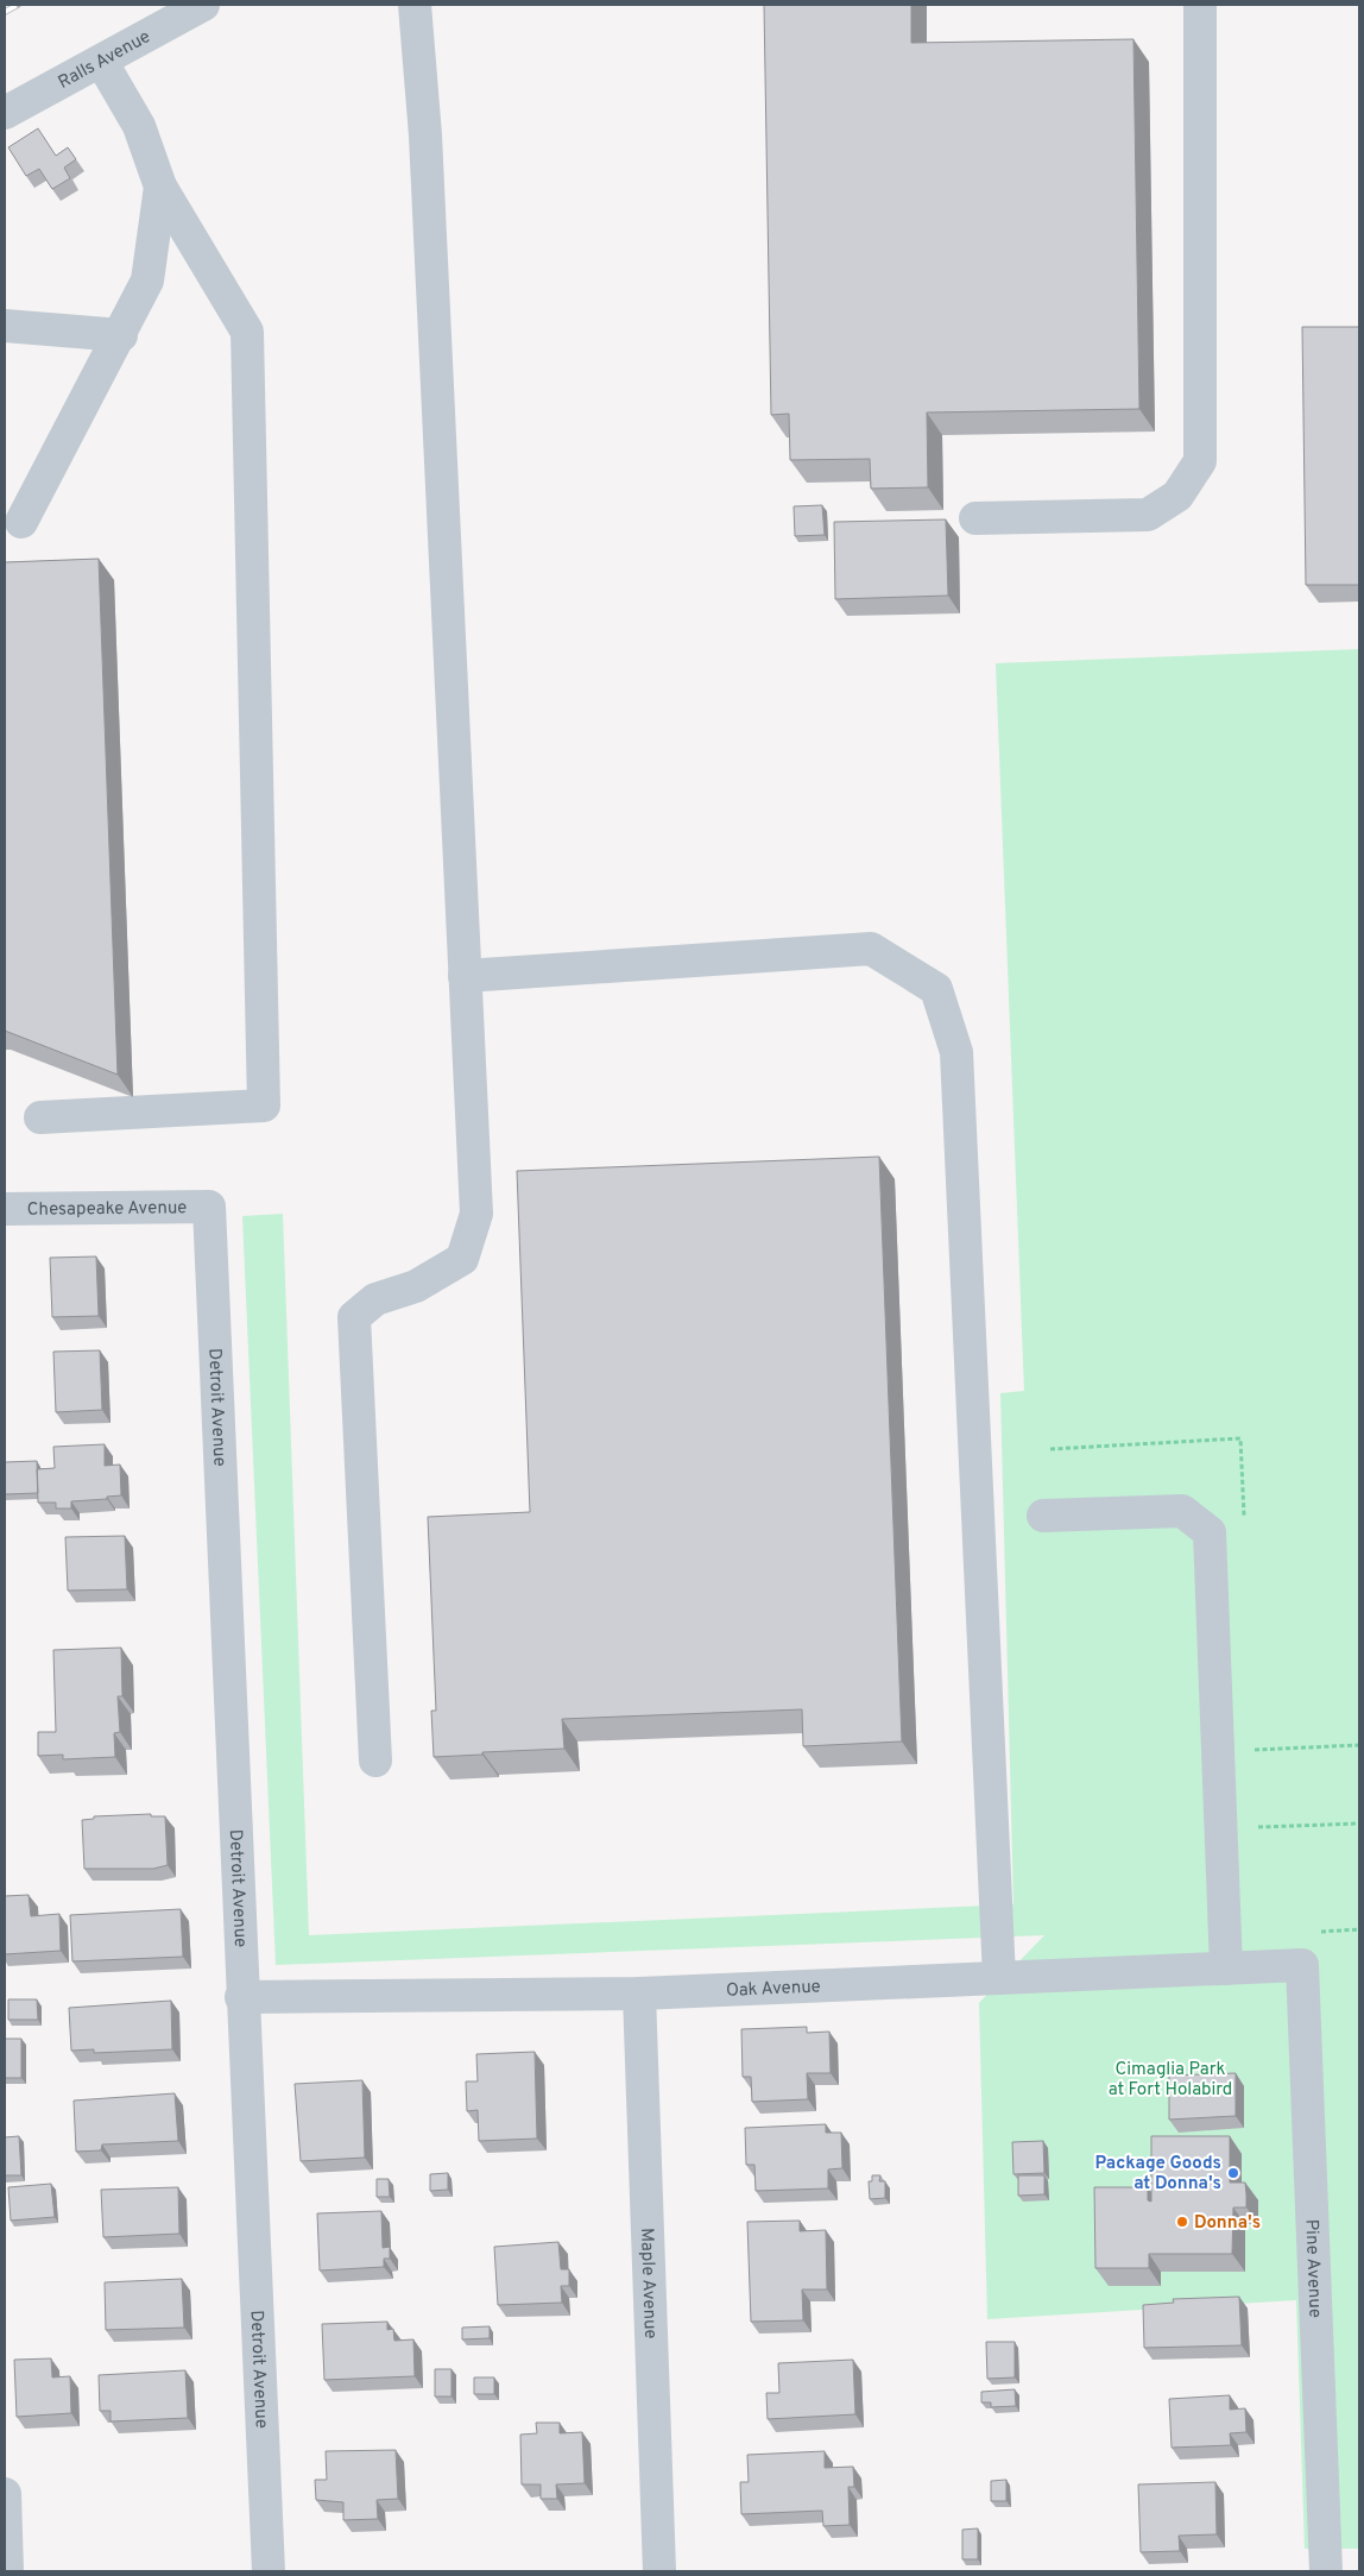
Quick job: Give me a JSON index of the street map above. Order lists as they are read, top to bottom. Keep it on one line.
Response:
{"streets":{"street":["Ralls Avenue","Chesapeake Avenue","Detroit Avenue","Oak Avenue","Pine Avenue","Maple Avenue"]},"crossings":[["Chesapeake Avenue","Detroit Avenue"],["Detroit Avenue","Oak Avenue"],["Oak Avenue","Pine Avenue"],["Oak Avenue","Maple Avenue"]],"parks":["Cimaglia Park at Fort Holabird"],"places":["Package Goods at Donna's","Donna's"]}
